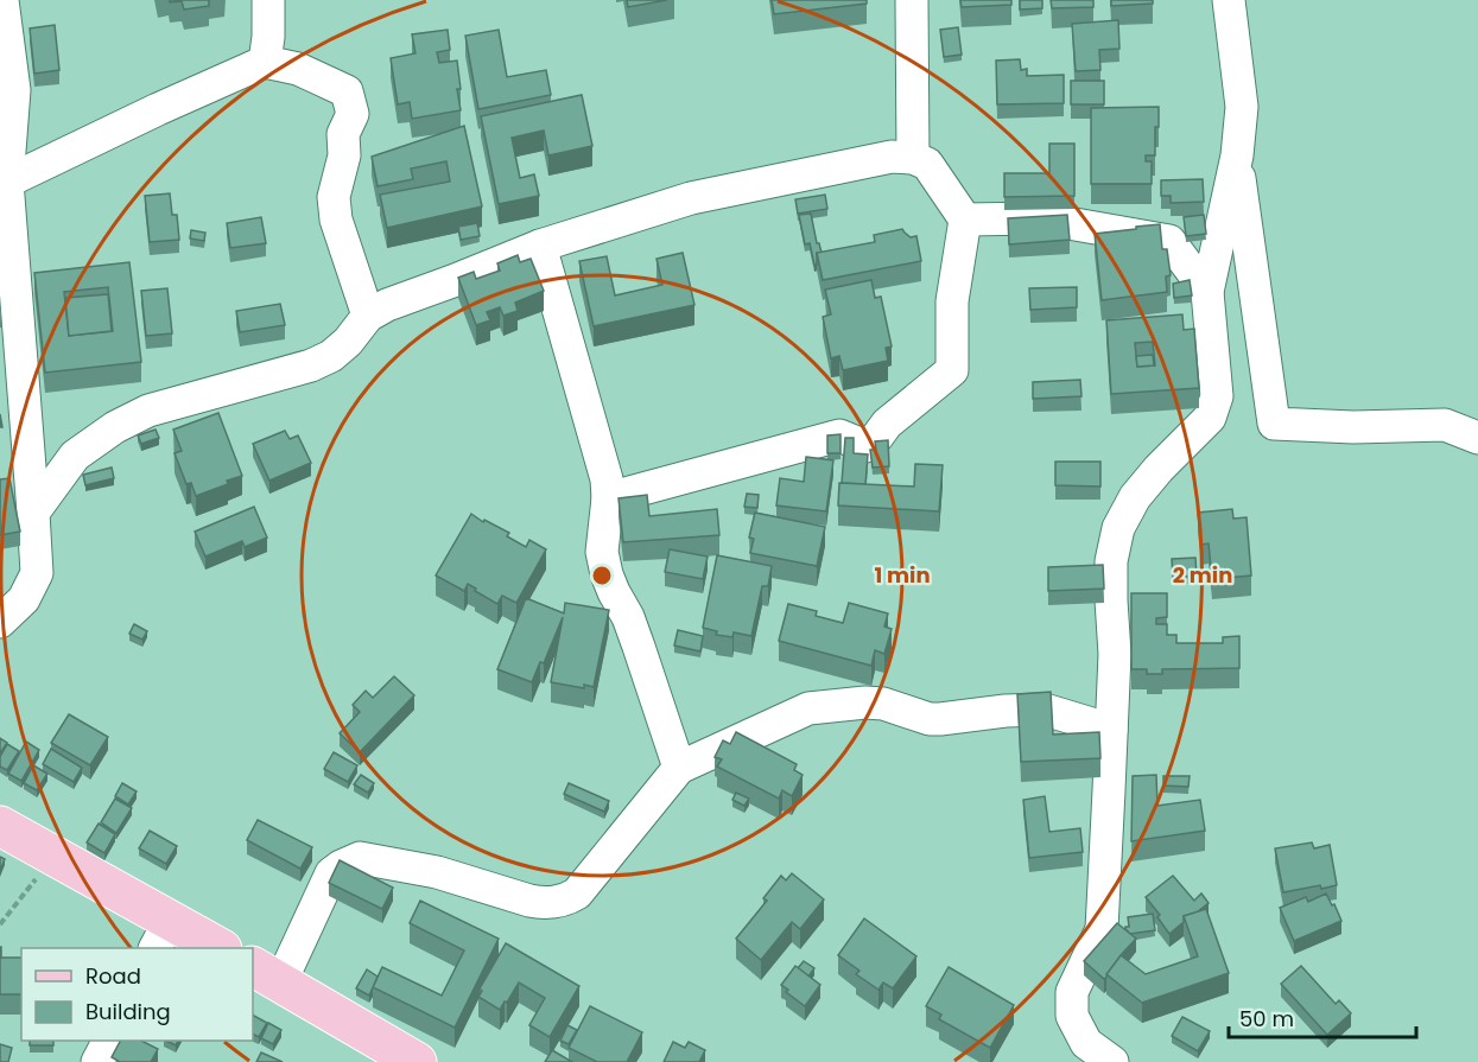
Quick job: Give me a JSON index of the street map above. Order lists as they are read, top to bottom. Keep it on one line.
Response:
{"legend":["Road","Building"],"scale_bar":"50 m","rings":["1 min","2 min"]}
